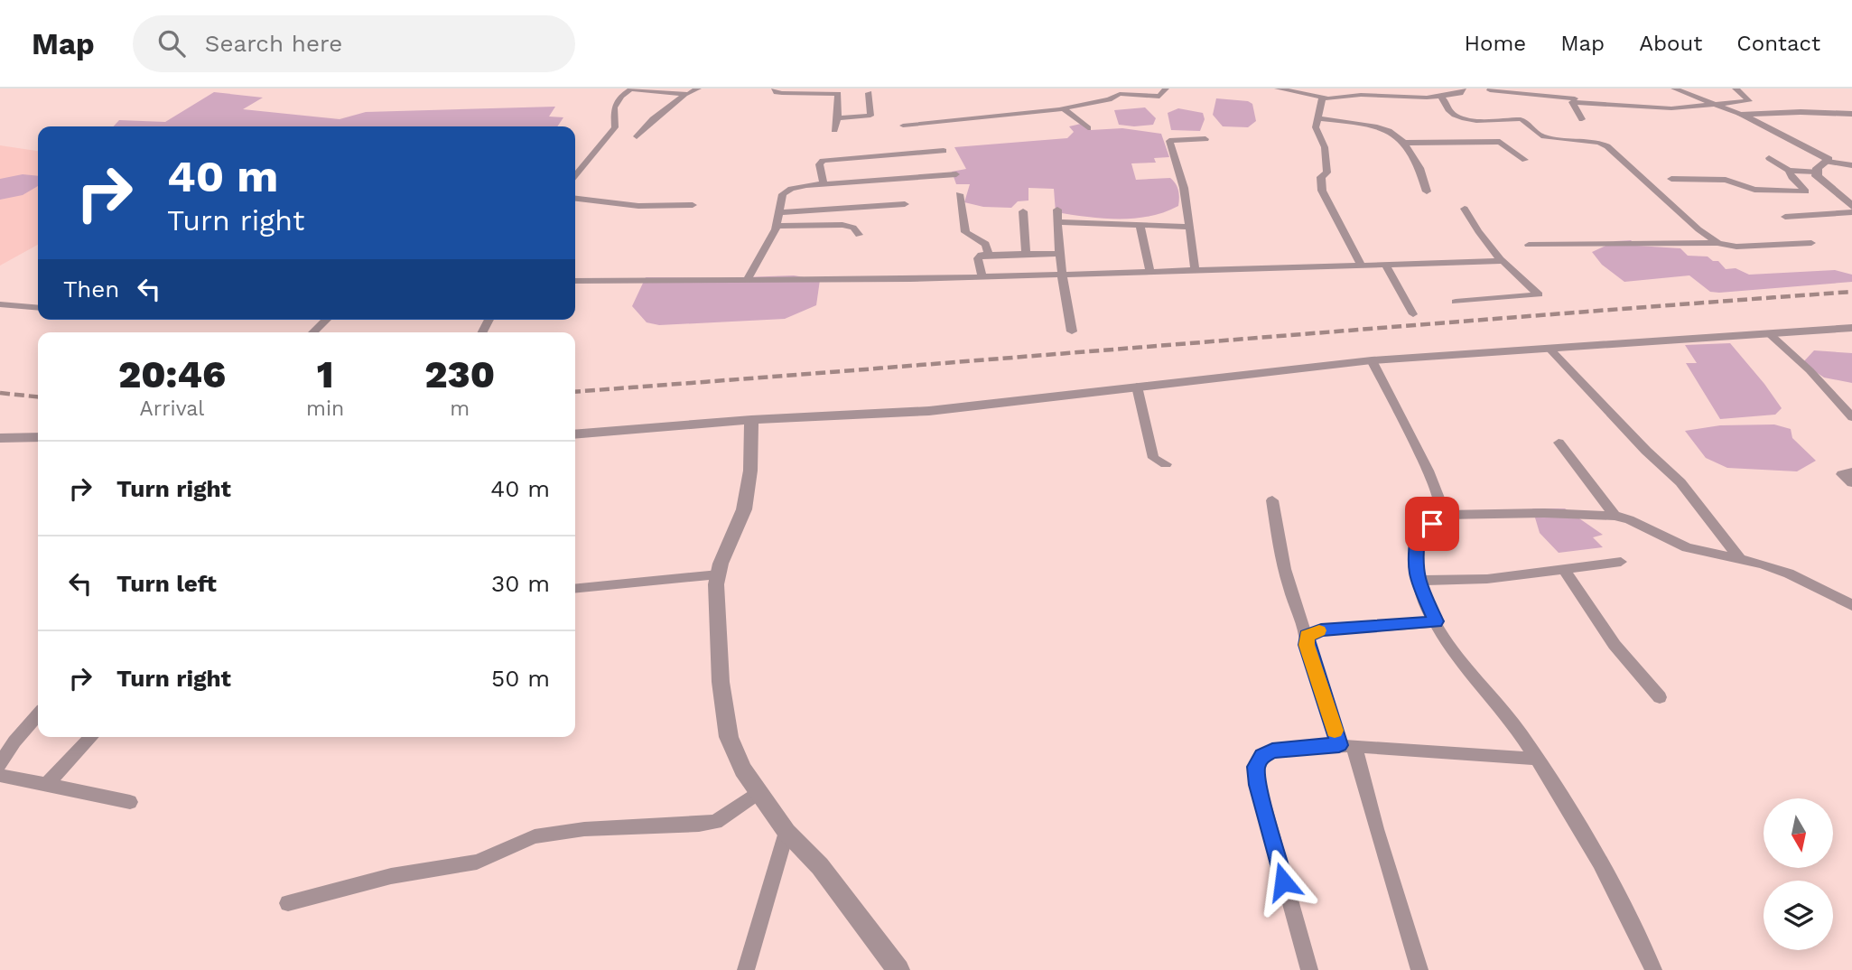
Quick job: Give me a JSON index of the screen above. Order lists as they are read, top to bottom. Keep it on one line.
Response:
{"north":"bottom","page":{"header":"Map","search":"Search here","nav":["Home","Map","About","Contact"],"turn":["40 m","Turn right"],"then":"Then","eta":["20:46","Arrival","1","min","230","m"],"list":[{"name":"Turn right","value":"40 m"},{"name":"Turn left","value":"30 m"},{"name":"Turn right","value":"50 m"}]}}
